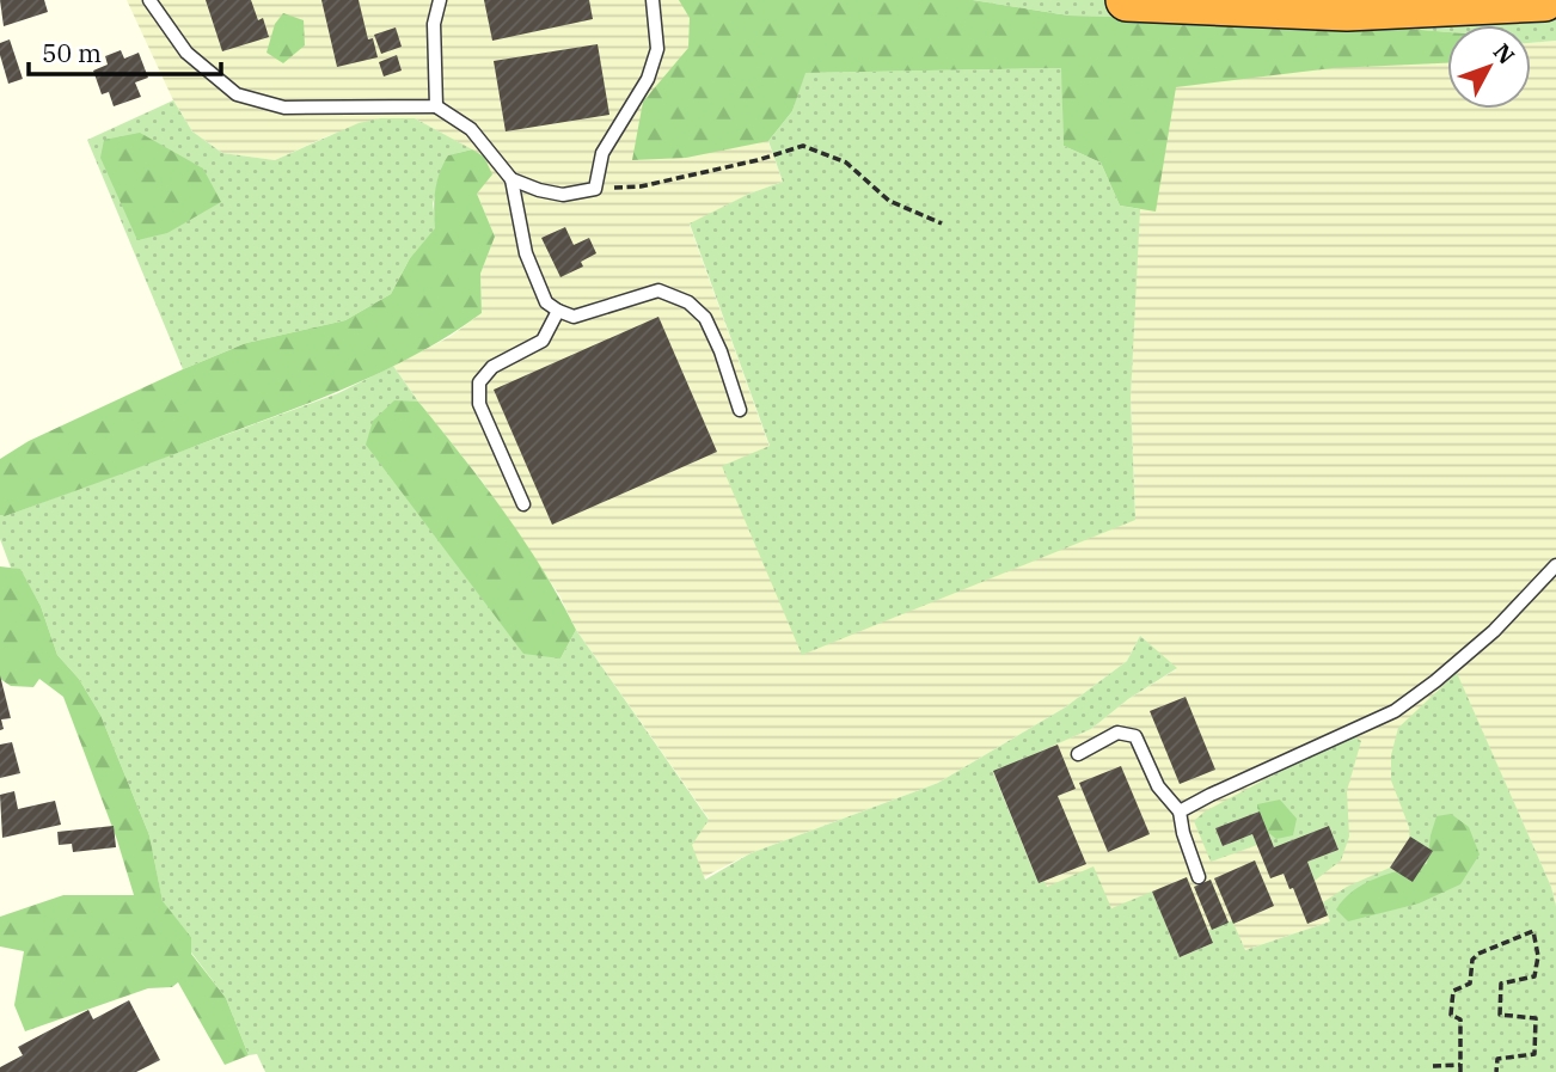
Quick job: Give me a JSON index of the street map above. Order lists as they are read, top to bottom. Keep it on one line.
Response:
{"scale_bar":"50 m","north":"top right"}
